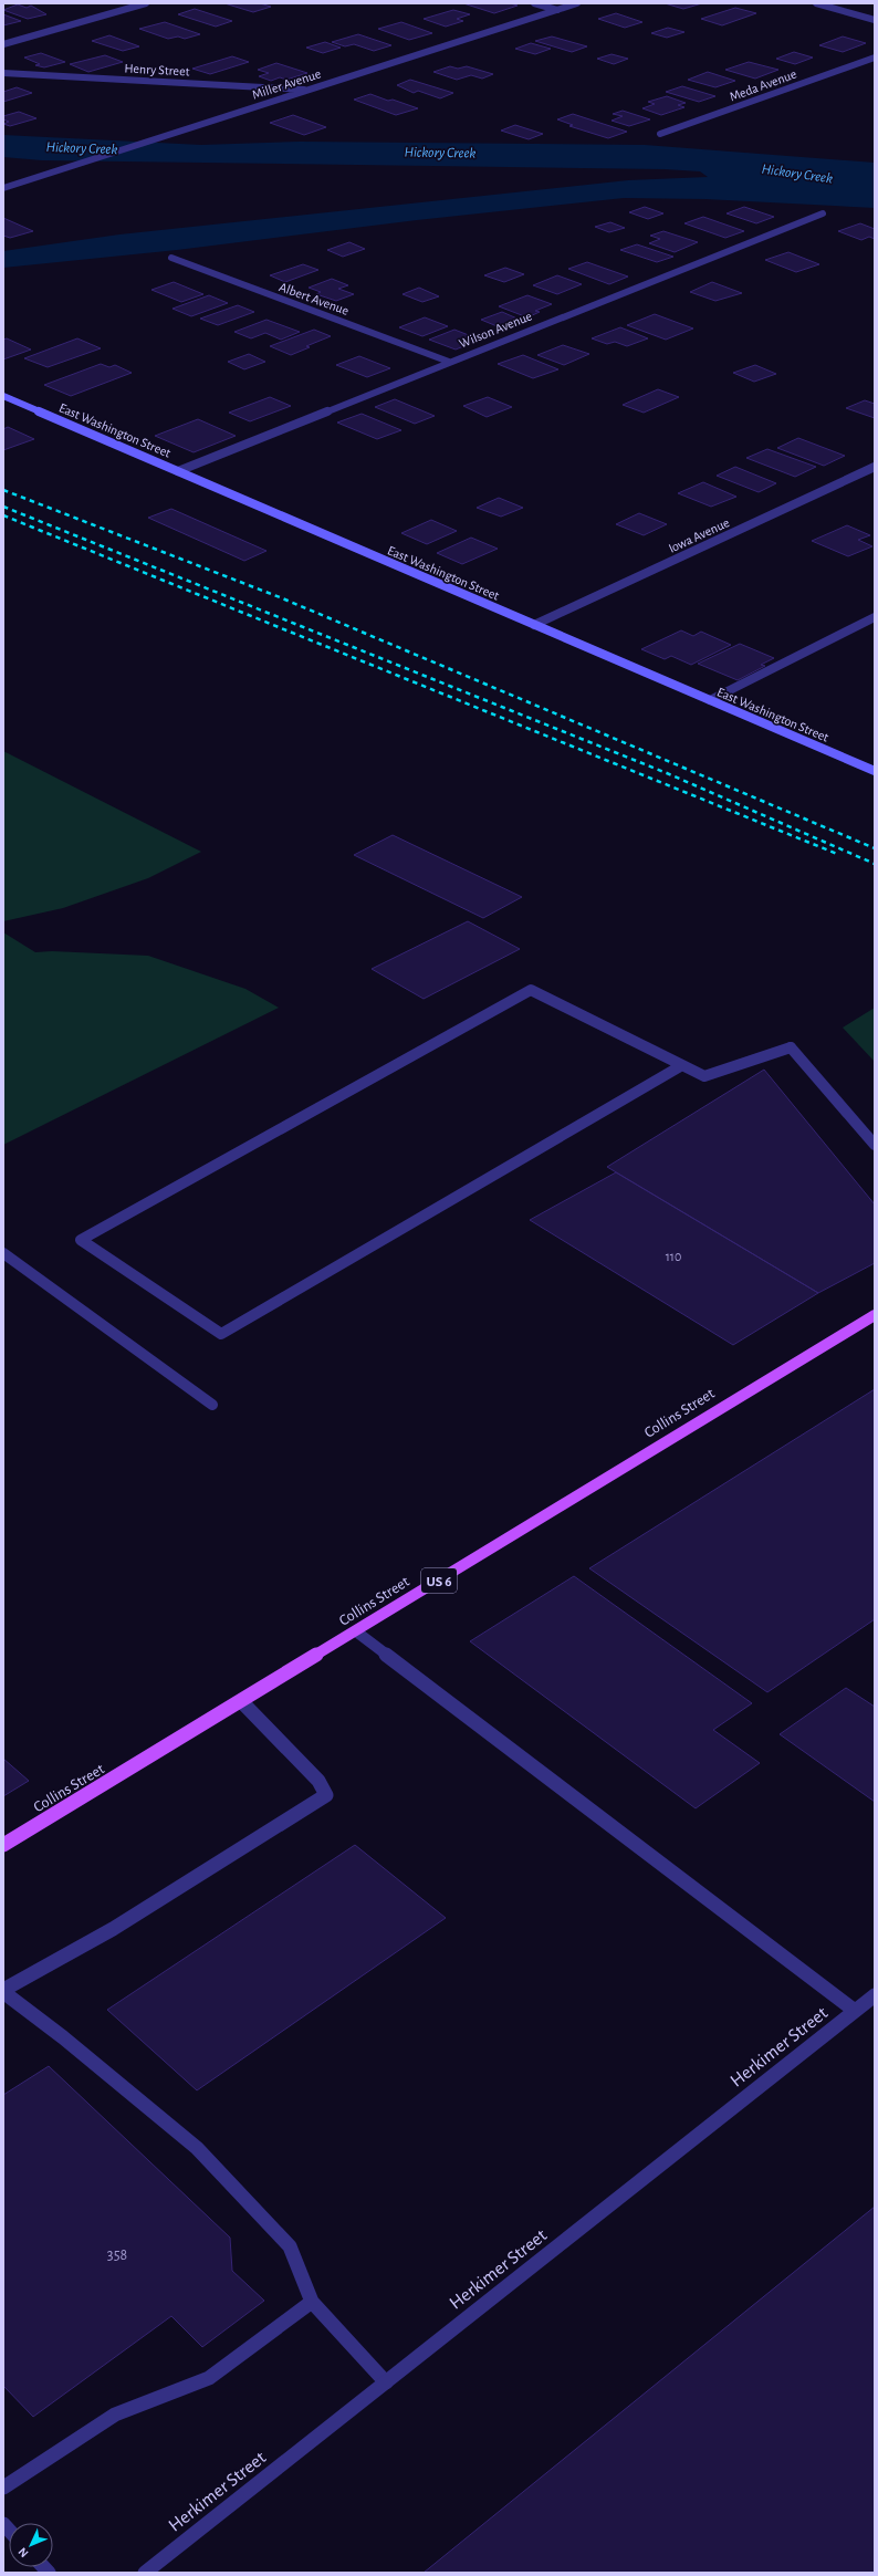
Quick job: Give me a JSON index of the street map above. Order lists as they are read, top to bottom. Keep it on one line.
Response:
{"streets":{"main road":["Collins Street","US 6"],"street":["Henry Street","Miller Avenue","Meda Avenue","Albert Avenue","Wilson Avenue","East Washington Street","Iowa Avenue","Herkimer Street"]},"crossings":[["Henry Street","Miller Avenue"],["Albert Avenue","Wilson Avenue"],["Wilson Avenue","East Washington Street"],["East Washington Street","Iowa Avenue"]],"water":["Hickory Creek"],"house_numbers":["110","358"],"north":"bottom left"}
